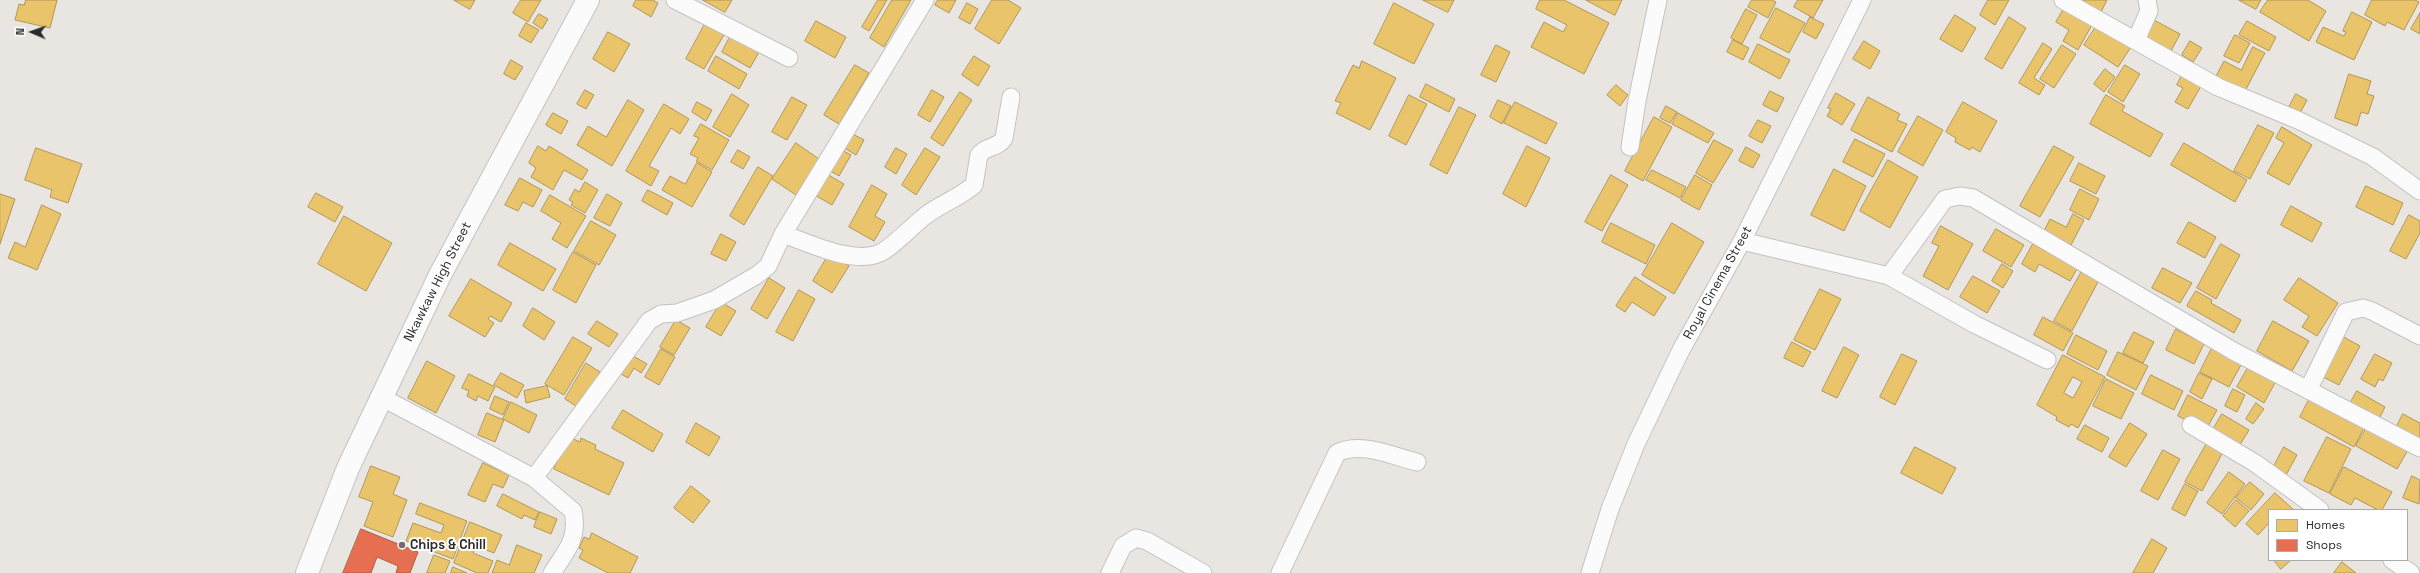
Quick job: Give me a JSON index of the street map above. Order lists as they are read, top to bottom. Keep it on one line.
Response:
{"streets":{"main road":["Nkawkaw High Street"],"street":["Royal Cinema Street"]},"places":["Chips & Chill"],"legend":["Homes","Shops"],"north":"left"}
